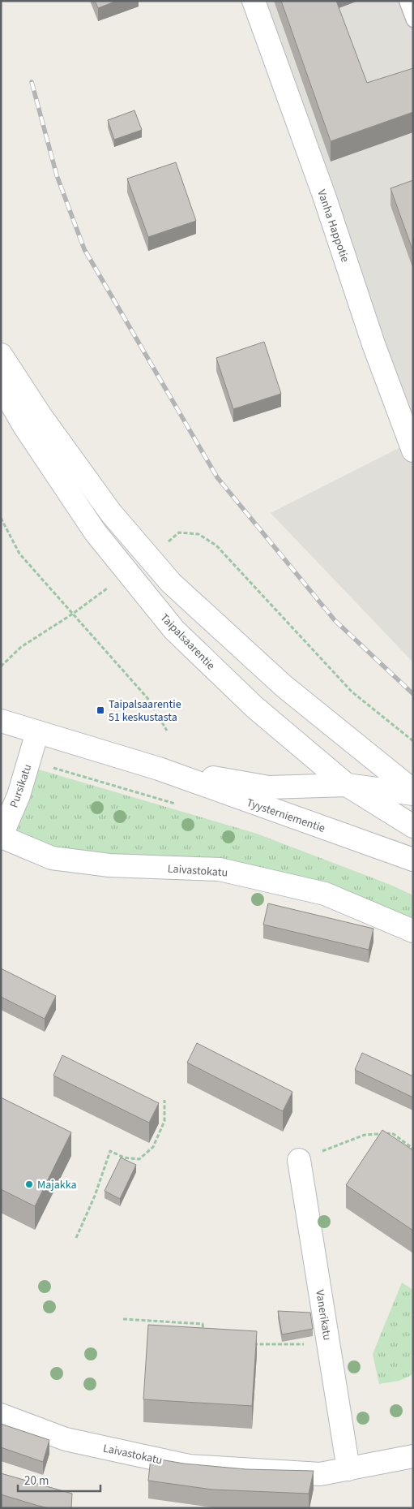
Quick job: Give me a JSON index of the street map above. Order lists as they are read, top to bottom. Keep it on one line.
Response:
{"streets":{"street":["Vanha Happotie","Taipalsaarentie","Pursikatu","Tyysterniementie","Laivastokatu","Vanerikatu"]},"crossings":[["Taipalsaarentie","Tyysterniementie"],["Pursikatu","Tyysterniementie"],["Pursikatu","Laivastokatu"],["Laivastokatu","Vanerikatu"]],"places":{"transit":["Taipalsaarentie 51 keskustasta"],"other":["Majakka"]},"scale_bar":"20 m"}
